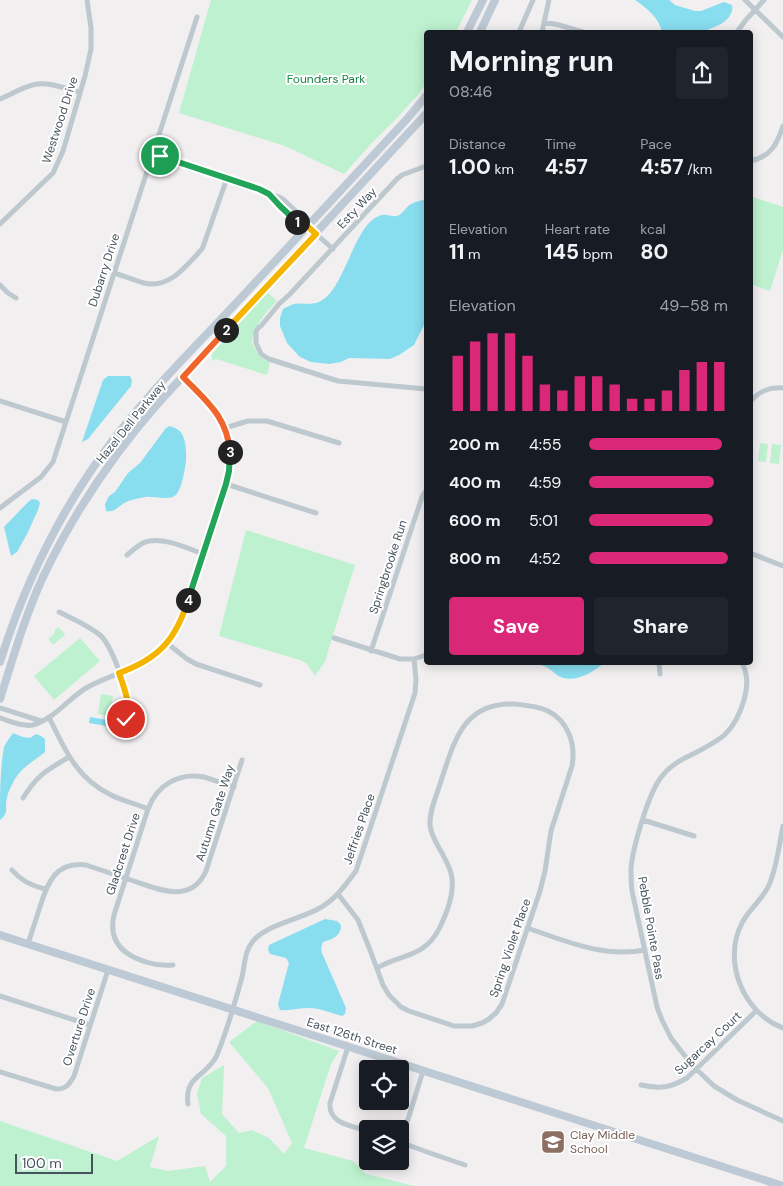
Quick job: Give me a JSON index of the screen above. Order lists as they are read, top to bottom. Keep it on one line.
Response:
{"streets":{"main road":["Hazel Dell Parkway","East 126th Street"],"street":["Westwood Drive","Esty Way","Dubarry Drive","Springbrooke Run","Autumn Gate Way","Jeffries Place","Gladcrest Drive","Pebble Pointe Pass","Spring Violet Place","Overture Drive","Sugarcay Court"]},"crossings":[["Autumn Gate Way","Gladcrest Drive"],["Autumn Gate Way","East 126th Street"],["Jeffries Place","Spring Violet Place"],["Jeffries Place","East 126th Street"],["Pebble Pointe Pass","Sugarcay Court"],["Overture Drive","East 126th Street"]],"parks":["Founders Park"],"places":{"school or university":["Clay Middle School"]},"scale_bar":"100 m","page":{"heading":["Morning run","08:46"],"stats":[["Distance","1.00 km"],["Time","4:57"],["Pace","4:57 /km"],["Elevation","11 m"],["Heart rate","145 bpm"],["kcal","80"]],"pins":["1","2","3","4"],"chart":["Elevation","49–58 m"],"list":[{"name":"200 m","note":"4:55"},{"name":"400 m","note":"4:59"},{"name":"600 m","note":"5:01"},{"name":"800 m","note":"4:52"}],"buttons":["Save","Share"],"scale":"100 m"}}
